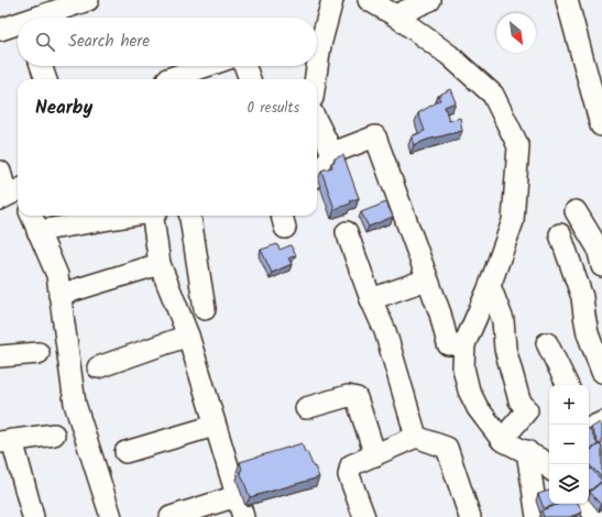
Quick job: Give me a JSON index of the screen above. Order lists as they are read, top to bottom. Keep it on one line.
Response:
{"north":"bottom right","page":{"search":"Search here","heading":["Nearby","0 results"],"map_buttons":["+","−"]}}
